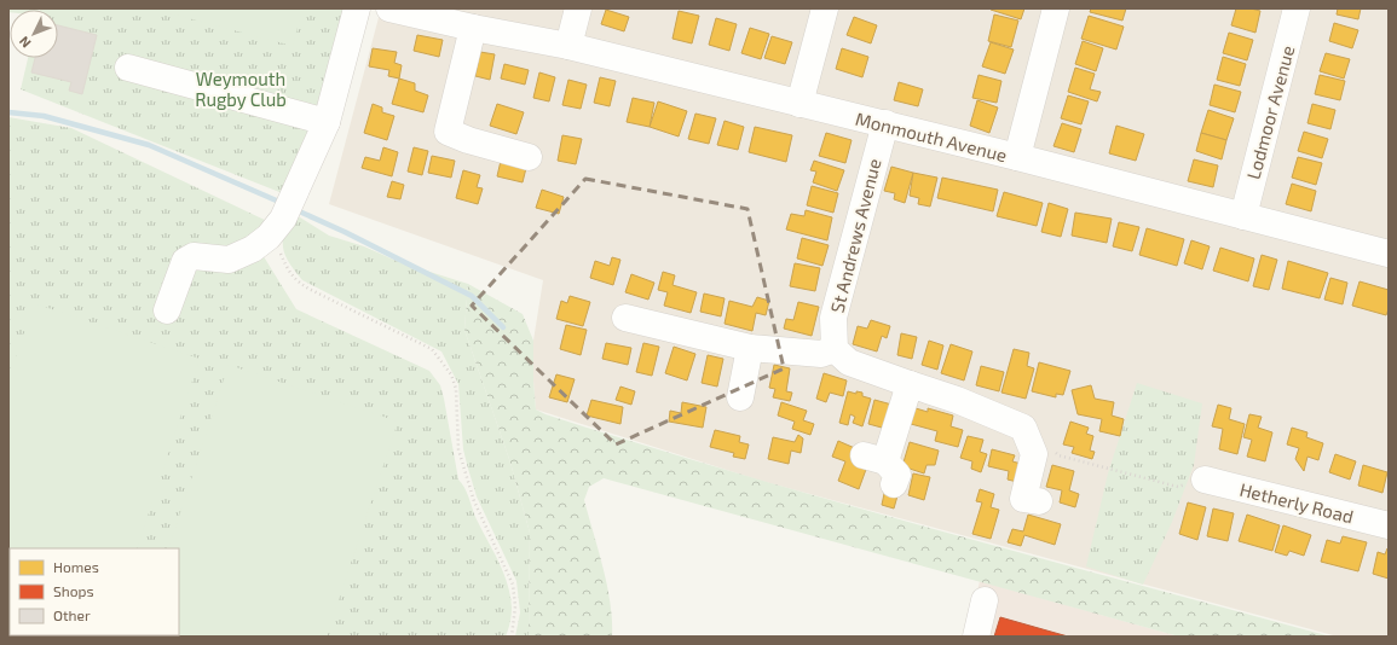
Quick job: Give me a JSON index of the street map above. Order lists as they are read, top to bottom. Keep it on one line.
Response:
{"streets":{"street":["Lodmoor Avenue","Monmouth Avenue","St Andrews Avenue","Hetherly Road"]},"crossings":[["Lodmoor Avenue","Monmouth Avenue"],["Monmouth Avenue","St Andrews Avenue"]],"parks":["Weymouth Rugby Club"],"legend":["Homes","Shops","Other"],"north":"bottom left"}
